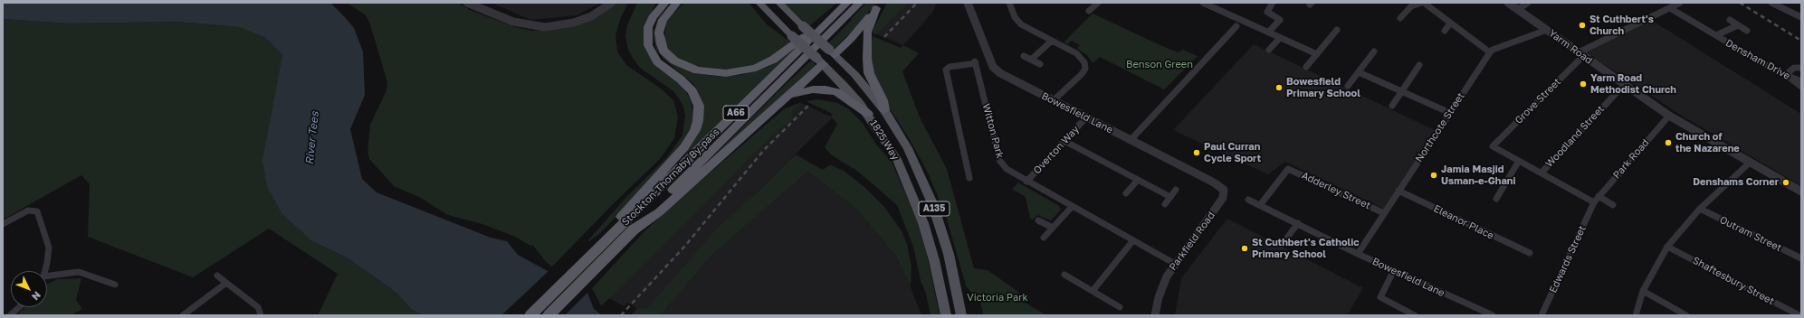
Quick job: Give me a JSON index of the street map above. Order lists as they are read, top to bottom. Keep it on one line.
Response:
{"streets":{"highway":["A66","Stockton-Thornaby By-pass"],"main road":["1825 Way","A135"],"street":["Yarm Road","Densham Drive","Grove Street","Bowesfield Lane","Northcote Street","Witton Park","Woodland Street","Overton Way","Park Road","Adderley Street","Eleanor Place","Outram Street","Parkfield Road","Edwards Street","Shaftesbury Street"]},"crossings":[["Yarm Road","Grove Street"],["Yarm Road","Woodland Street"],["Yarm Road","Park Road"],["Densham Drive","Grove Street"],["A66","1825 Way"],["A66","Stockton-Thornaby By-pass"],["Bowesfield Lane","Northcote Street"],["Bowesfield Lane","Overton Way"],["Bowesfield Lane","Adderley Street"],["Bowesfield Lane","Parkfield Road"],["Northcote Street","Adderley Street"],["Northcote Street","Eleanor Place"],["Witton Park","Overton Way"],["Witton Park","Parkfield Road"],["Park Road","Edwards Street"]],"water":["River Tees"],"parks":["Benson Green","Victoria Park"],"places":["St Cuthbert's Church","Yarm Road Methodist Church","Bowesfield Primary School","Church of the Nazarene","Paul Curran Cycle Sport","Jamia Masjid Usman-e-Ghani","Denshams Corner","St Cuthbert's Catholic Primary School"],"north":"bottom right"}
